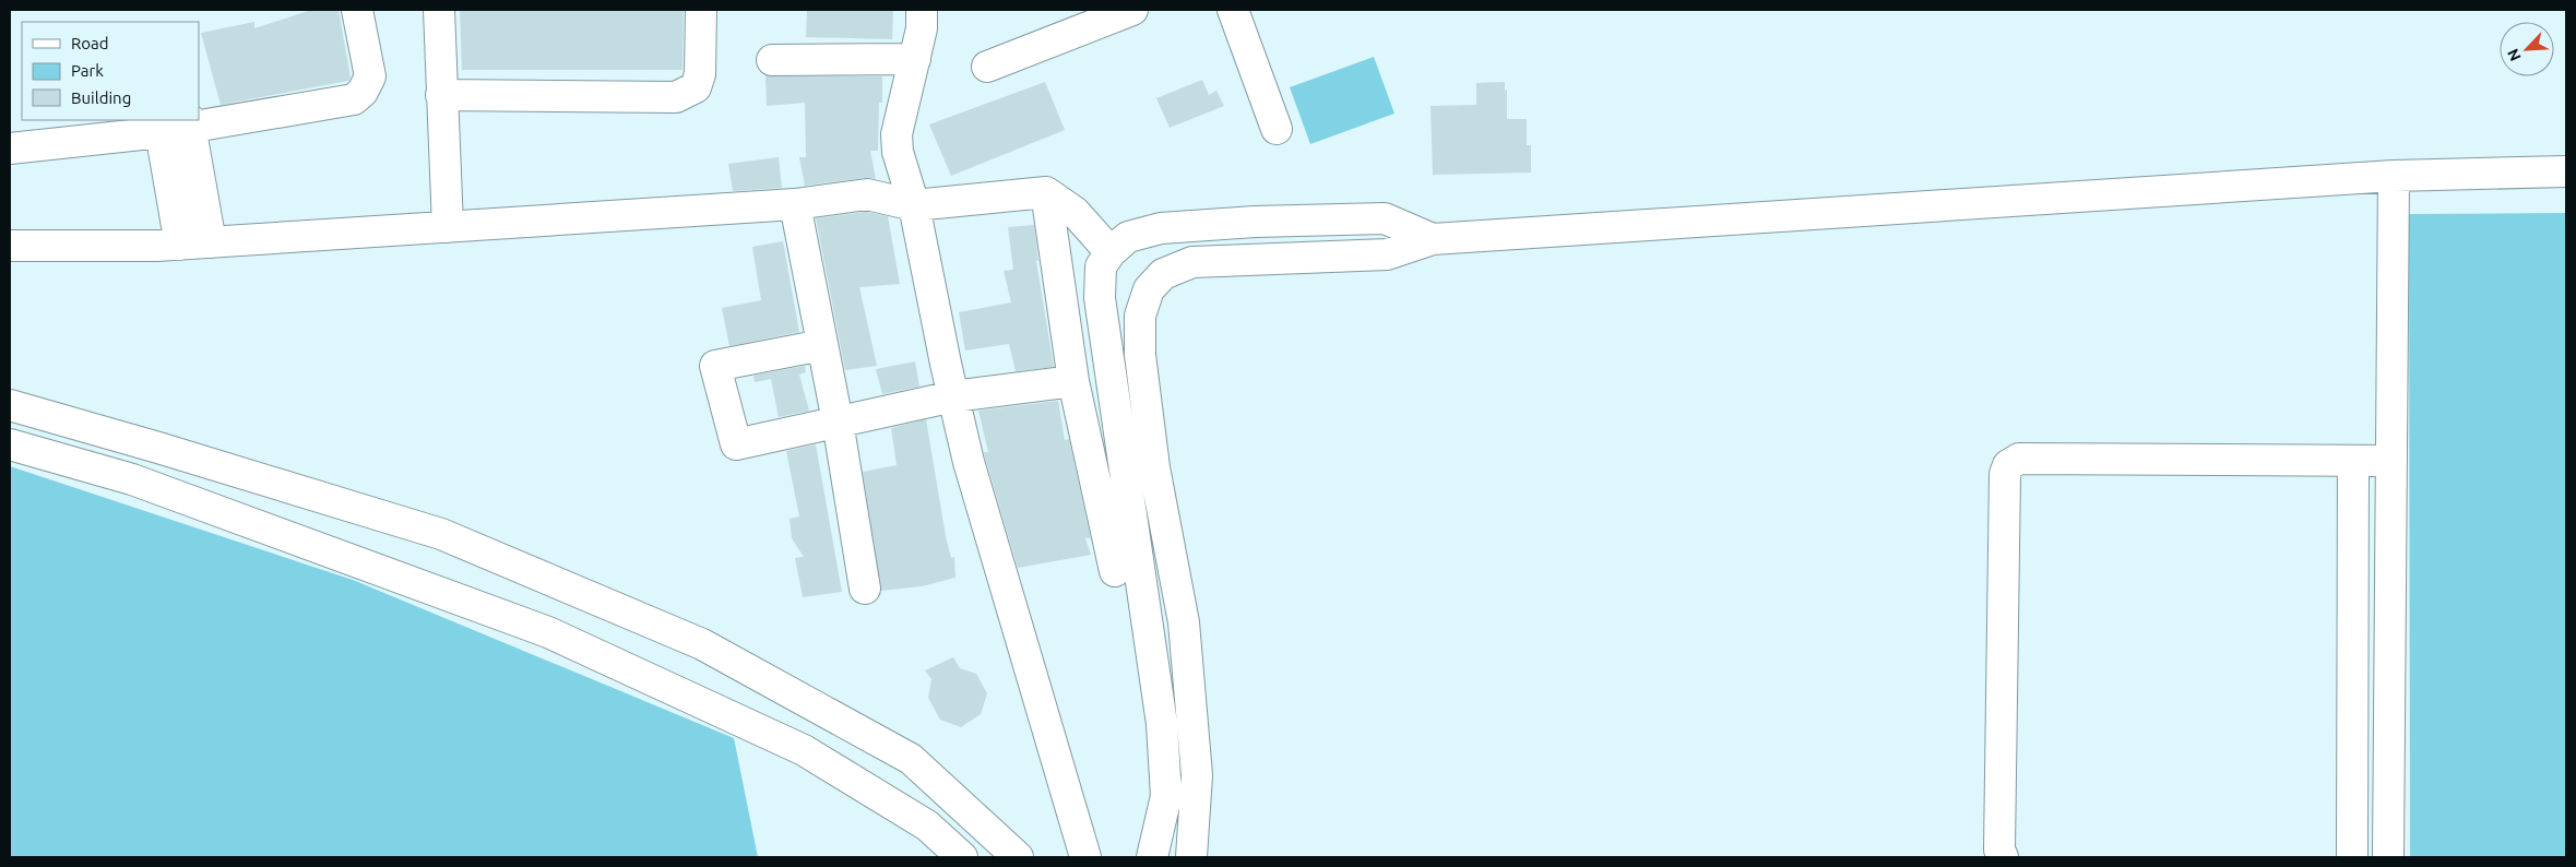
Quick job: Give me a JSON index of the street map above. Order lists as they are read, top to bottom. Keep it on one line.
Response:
{"legend":["Road","Park","Building"],"north":"bottom left"}
